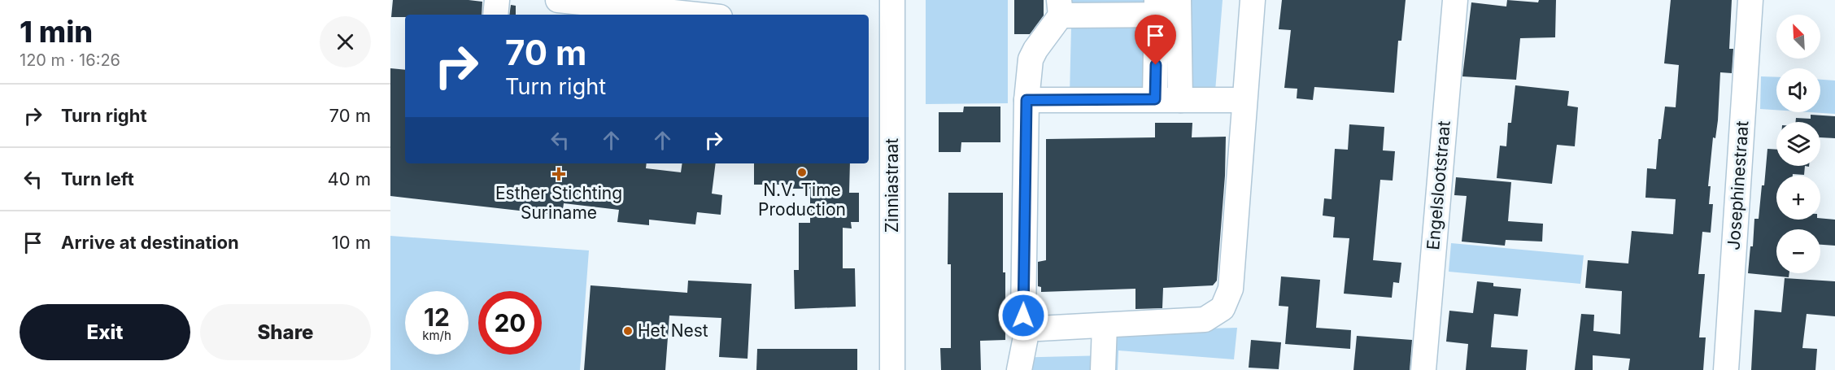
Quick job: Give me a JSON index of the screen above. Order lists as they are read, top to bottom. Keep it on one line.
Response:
{"streets":{"street":["Zinniastraat","Engelslootstraat","Josephinestraat"]},"places":{"other":["N.V. Time Production","Het Nest"],"health":["Esther Stichting Suriname"]},"north":"top left","page":{"heading":["1 min","120 m · 16:26"],"map_buttons":["+","−"],"turn":["70 m","Turn right"],"list":[{"name":"Turn right","value":"70 m"},{"name":"Turn left","value":"40 m"},{"name":"Arrive at destination","value":"10 m"}],"speed":"12 km/h","limit":"20","buttons":["Exit","Share"]}}
